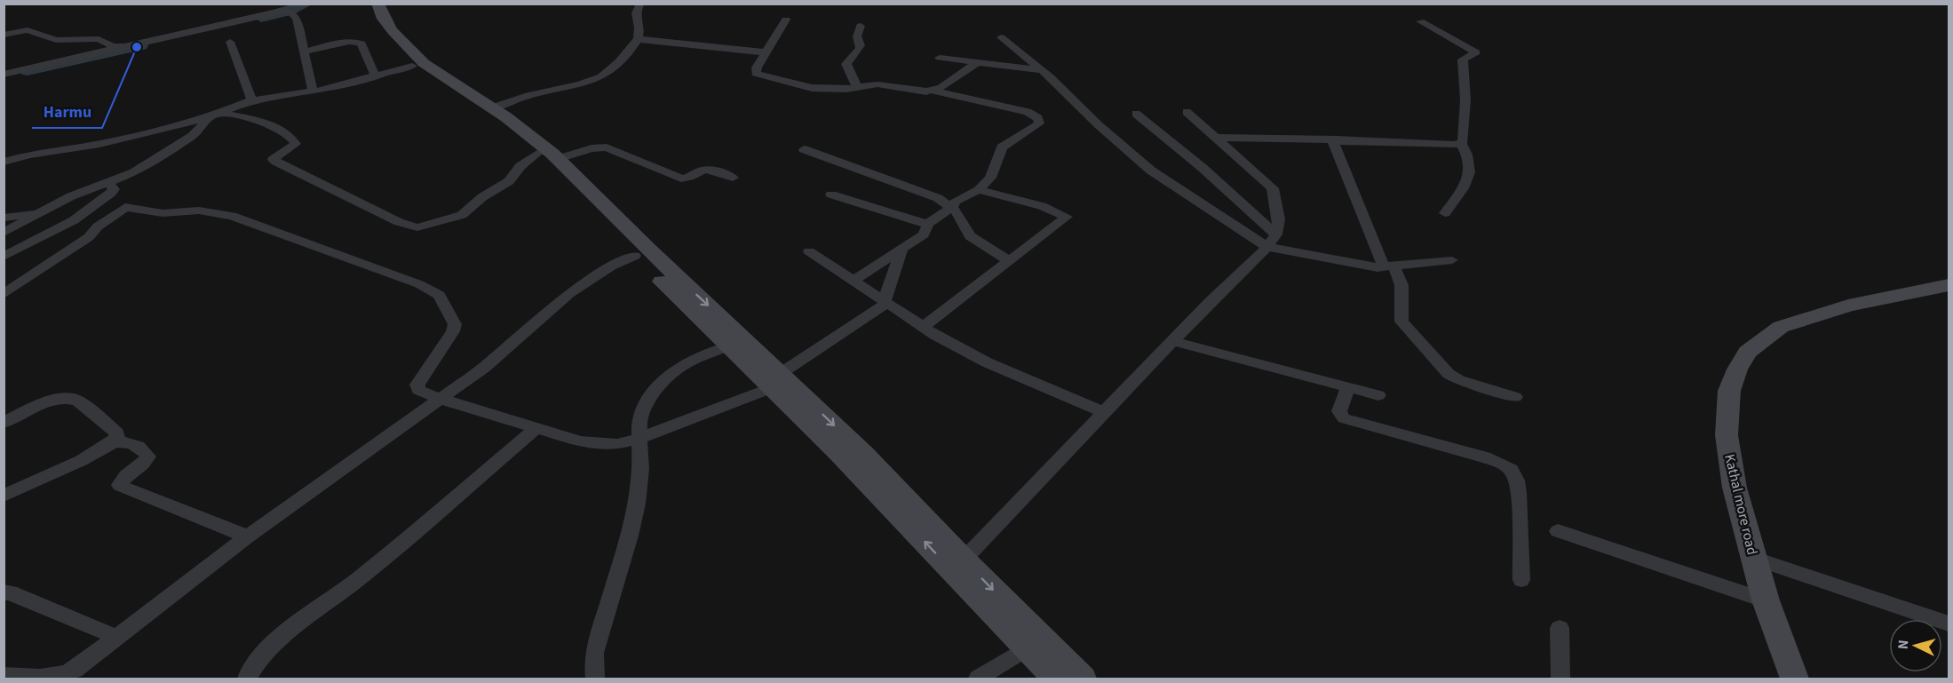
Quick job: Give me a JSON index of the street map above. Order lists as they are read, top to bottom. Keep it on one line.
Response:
{"streets":{"street":["Kathal more road"]},"places":["Harmu"],"north":"left"}
